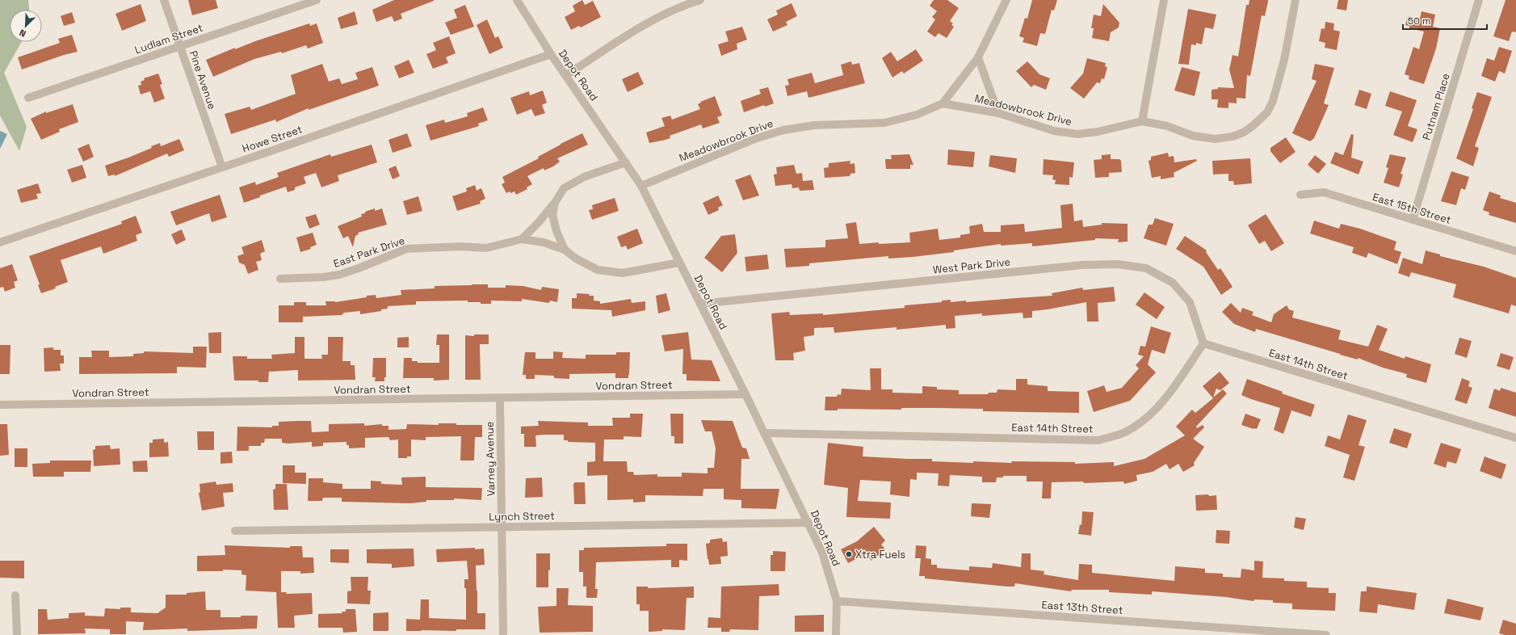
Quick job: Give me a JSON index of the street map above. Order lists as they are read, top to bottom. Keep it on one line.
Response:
{"streets":{"street":["Ludlam Street","Depot Road","Pine Avenue","Putnam Place","Meadowbrook Drive","Howe Street","East 15th Street","East Park Drive","West Park Drive","East 14th Street","Vondran Street","Varney Avenue","Lynch Street","East 13th Street"]},"crossings":[["Ludlam Street","Pine Avenue"],["Depot Road","Meadowbrook Drive"],["Depot Road","Howe Street"],["Depot Road","East Park Drive"],["Depot Road","West Park Drive"],["Depot Road","East 14th Street"],["Depot Road","Vondran Street"],["Depot Road","Lynch Street"],["Depot Road","East 13th Street"],["Pine Avenue","Howe Street"],["Putnam Place","East 15th Street"],["West Park Drive","East 14th Street"],["Vondran Street","Varney Avenue"],["Varney Avenue","Lynch Street"]],"places":["Xtra Fuels"],"scale_bar":"50 m","north":"bottom left"}
